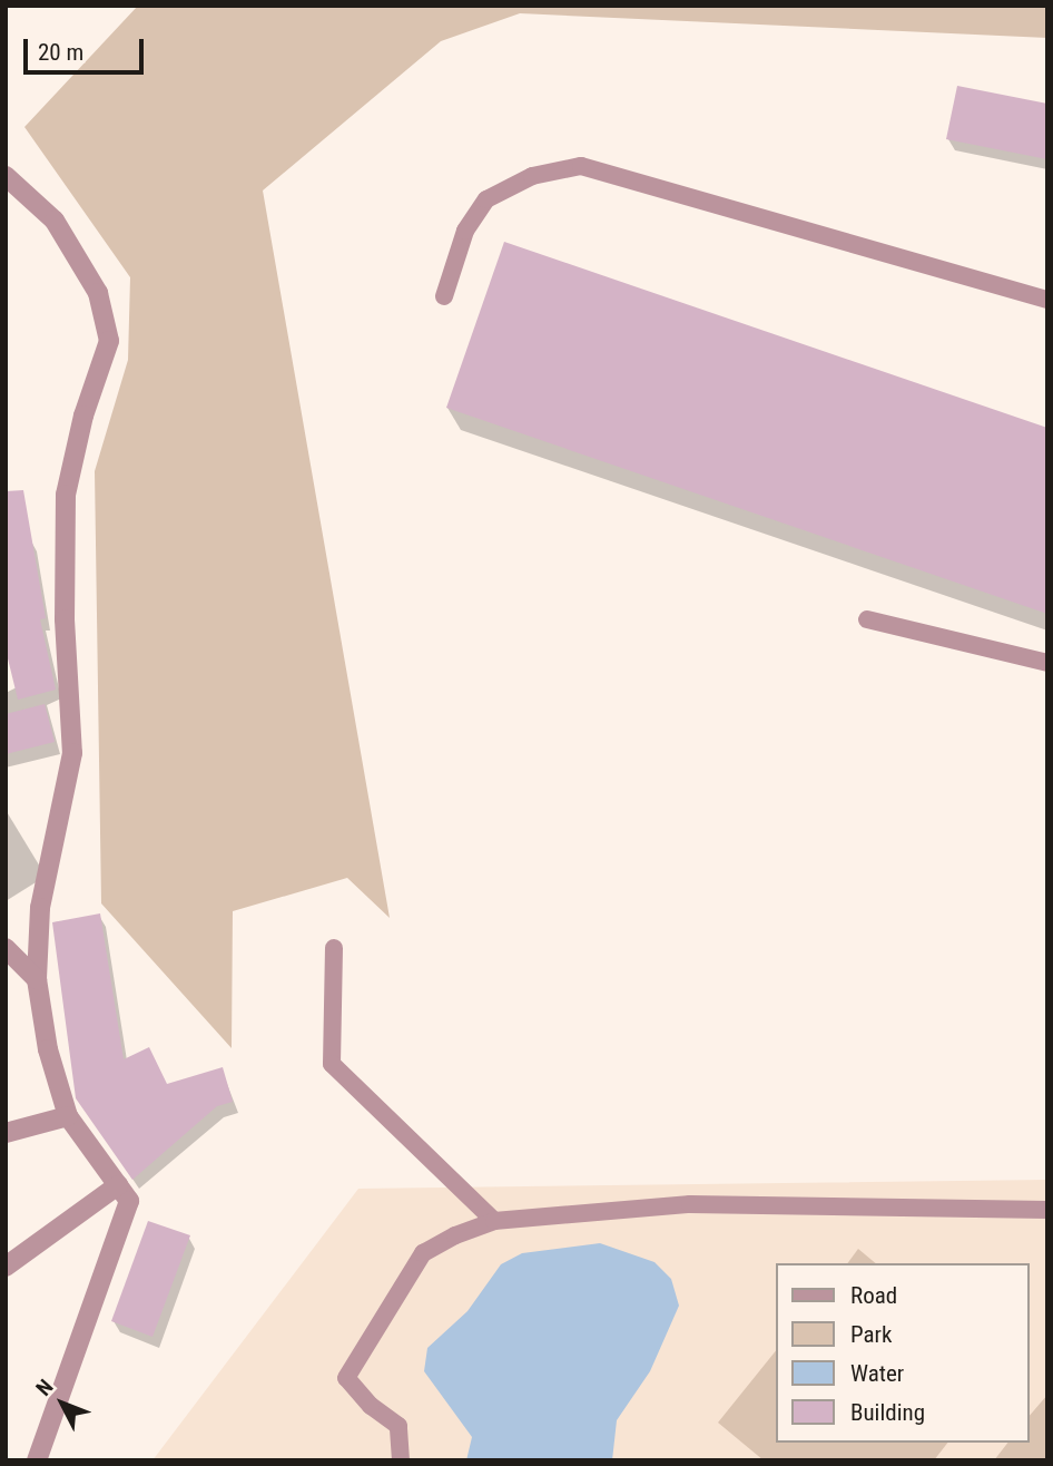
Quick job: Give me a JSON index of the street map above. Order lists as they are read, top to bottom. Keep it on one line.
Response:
{"legend":["Road","Park","Water","Building"],"scale_bar":"20 m","north":"top left"}
